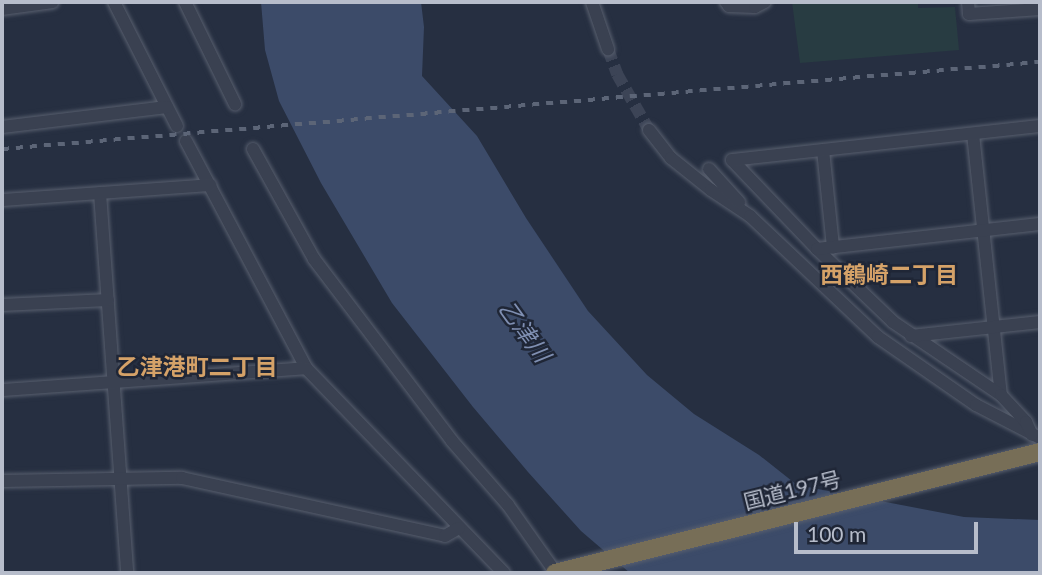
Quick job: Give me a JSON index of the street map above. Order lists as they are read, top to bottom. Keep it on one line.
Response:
{"streets":{"highway":["国道197号"]},"districts":["西鶴崎二丁目","乙津港町二丁目"],"water":["乙津川"],"scale_bar":"100 m"}
